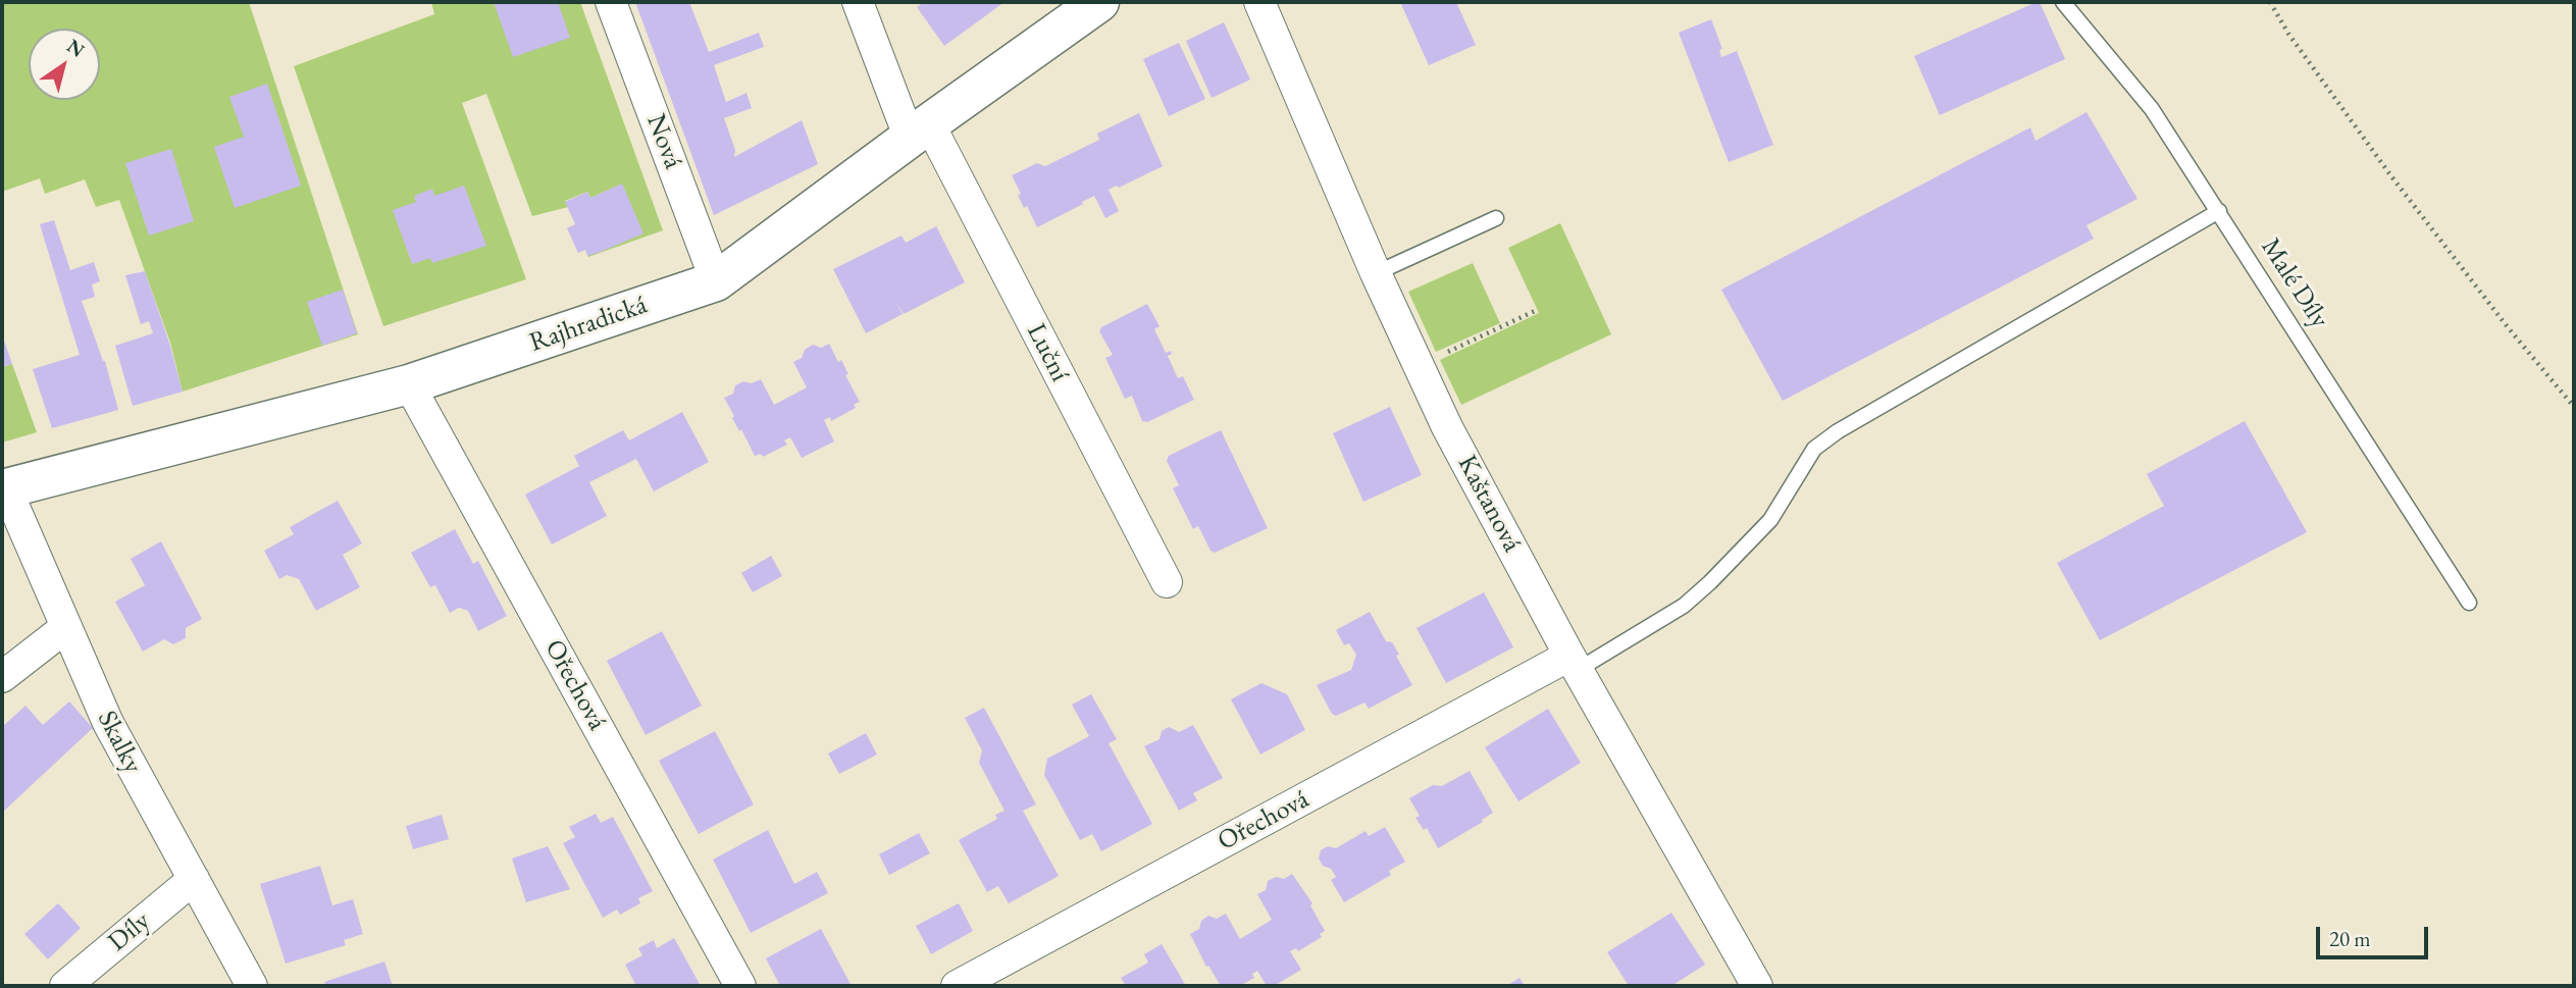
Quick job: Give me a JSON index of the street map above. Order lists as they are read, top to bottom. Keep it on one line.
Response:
{"streets":{"street":["Nová","Rajhradická","Luční","Kaštanová","Ořechová","Skalky","Díly"],"lane":["Malé Díly"]},"crossings":[["Nová","Rajhradická"],["Rajhradická","Luční"],["Rajhradická","Ořechová"],["Rajhradická","Skalky"],["Kaštanová","Ořechová"],["Skalky","Díly"]],"scale_bar":"20 m","north":"top right"}
